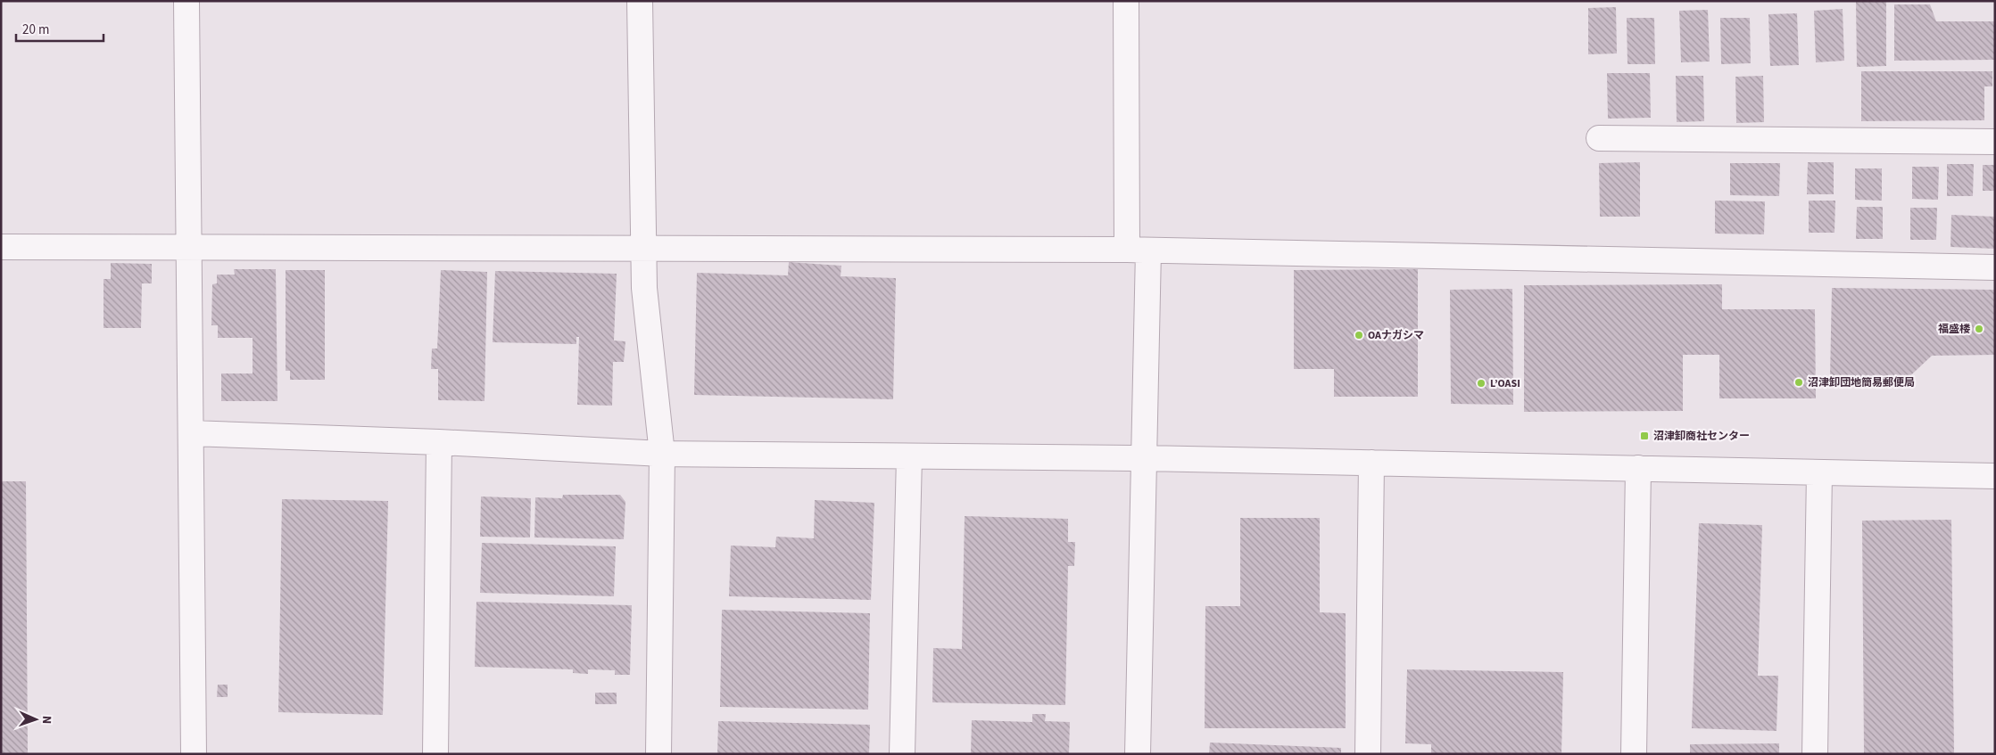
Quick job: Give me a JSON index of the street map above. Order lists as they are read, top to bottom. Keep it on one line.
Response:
{"places":{"other":["福盛楼","OAナガシマ","沼津卸団地簡易郵便局","L’OASI"],"transit":["沼津卸商社センター"]},"scale_bar":"20 m","north":"right"}
